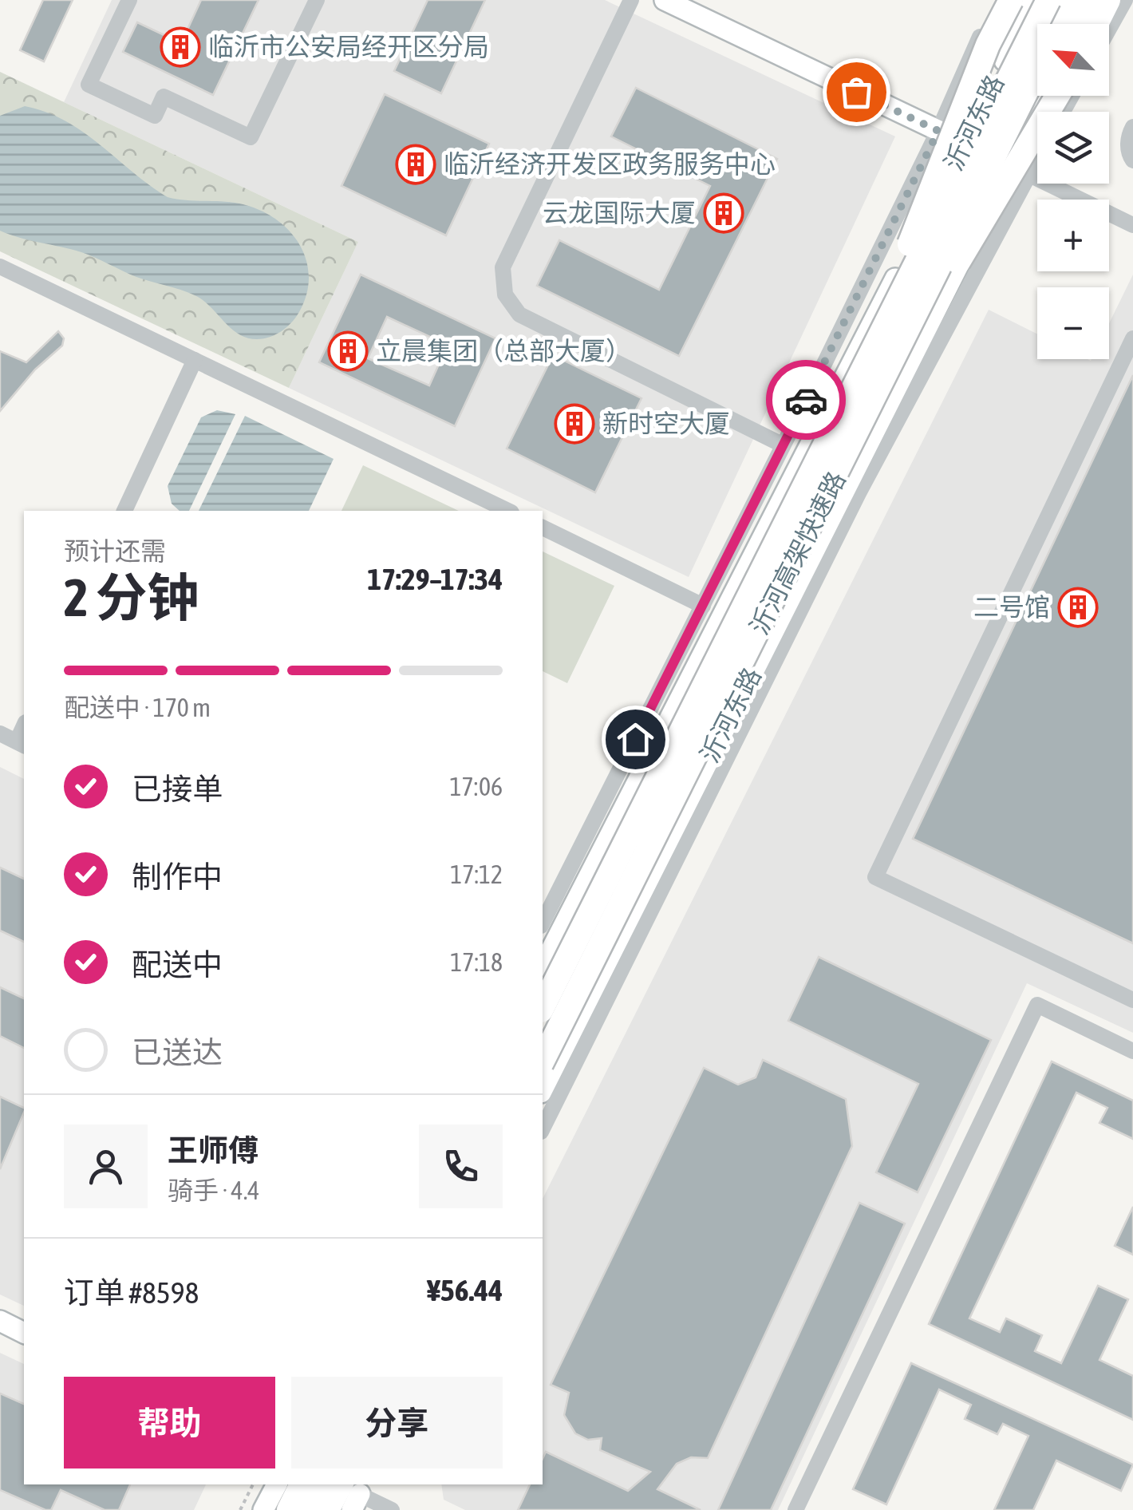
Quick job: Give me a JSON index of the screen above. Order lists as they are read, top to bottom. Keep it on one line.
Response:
{"streets":{"highway":["沂河高架快速路"],"main road":["沂河东路"]},"places":{"building":["临沂市公安局经开区分局","临沂经济开发区政务服务中心","云龙国际大厦","立晨集团（总部大厦）","新时空大厦","二号馆"]},"north":"top left","page":{"map_buttons":["+","−"],"heading":["2 分钟","预计还需","17:29–17:34"],"panel":["王师傅","骑手 · 4.4","订单 #8598","¥56.44"],"bar":"配送中 · 170 m","list":[["已接单","17:06"],["制作中","17:12"],["配送中","17:18"],"已送达"],"buttons":["帮助","分享"]}}
